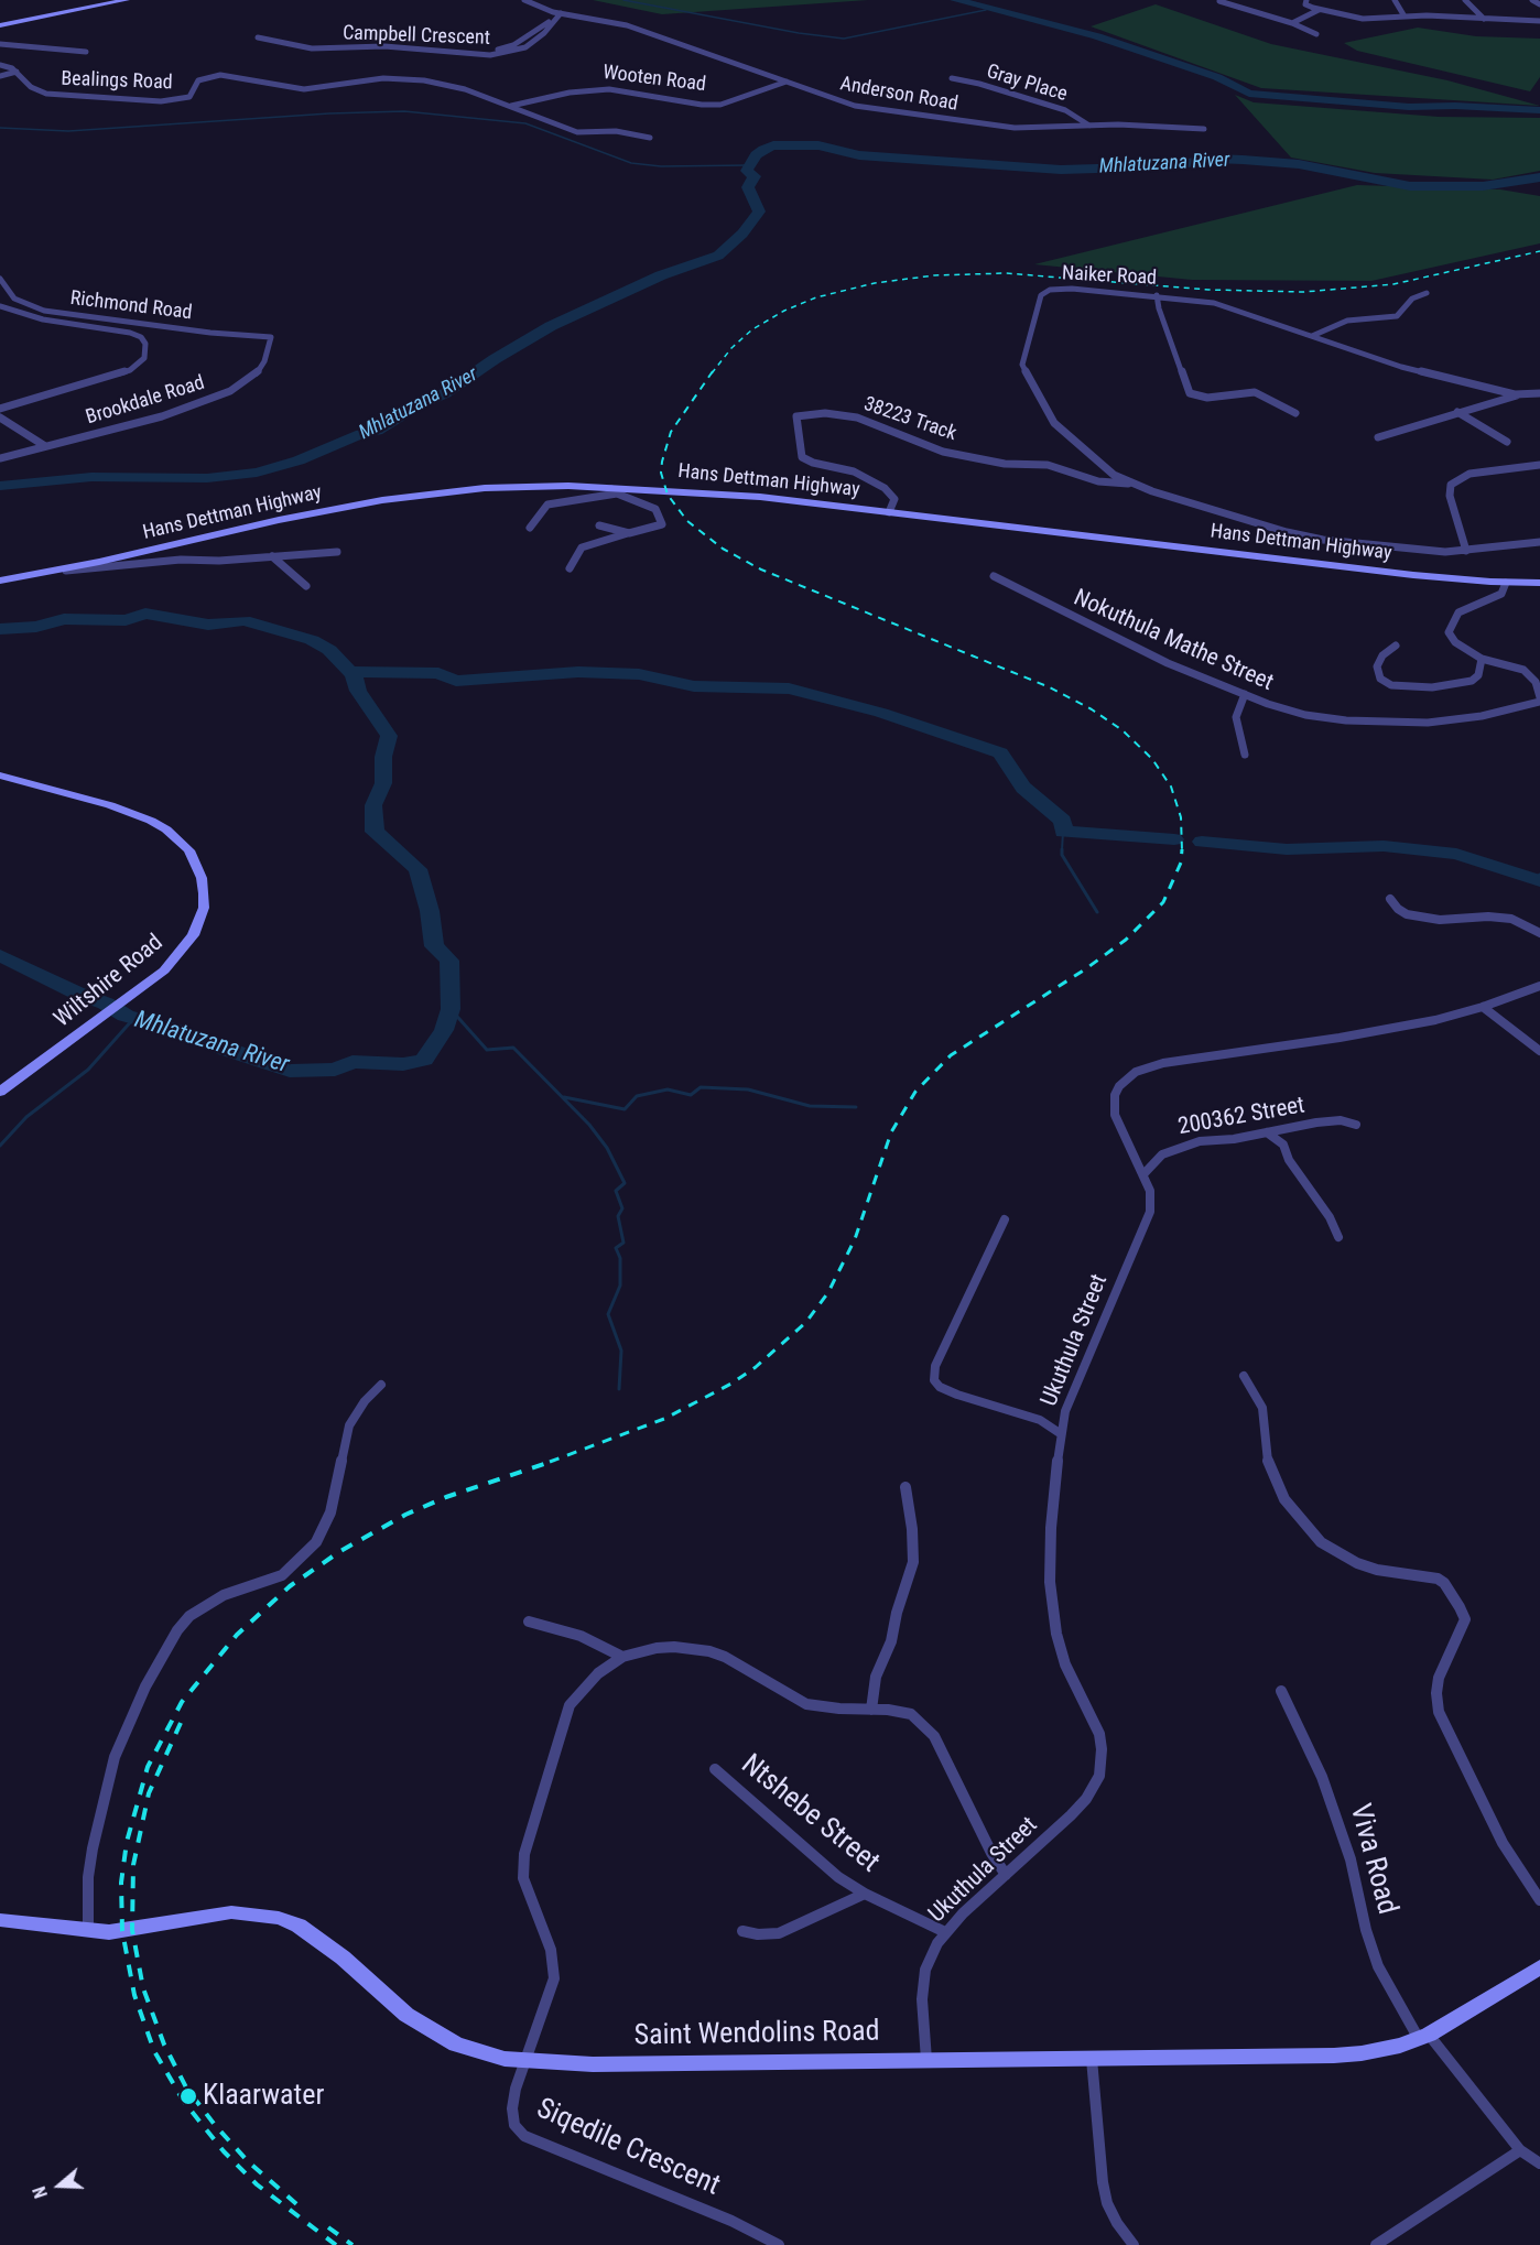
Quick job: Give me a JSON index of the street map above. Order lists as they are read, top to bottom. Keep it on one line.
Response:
{"streets":{"street":["Campbell Crescent","Wooten Road","Bealings Road","Gray Place","Anderson Road","Naiker Road","Richmond Road","Brookdale Road","38223 Track","Hans Dettman Highway","Nokuthula Mathe Street","Wiltshire Road","200362 Street","Ukuthula Street","Ntshebe Street","Viva Road","Saint Wendolins Road","Siqedile Crescent"]},"crossings":[["Campbell Crescent","Anderson Road"],["Wooten Road","Bealings Road"],["Wooten Road","Anderson Road"],["Gray Place","Anderson Road"],["Naiker Road","38223 Track"],["Richmond Road","Brookdale Road"],["38223 Track","Hans Dettman Highway"],["200362 Street","Ukuthula Street"],["Ukuthula Street","Ntshebe Street"],["Ukuthula Street","Saint Wendolins Road"],["Viva Road","Saint Wendolins Road"],["Saint Wendolins Road","Siqedile Crescent"]],"water":["Mhlatuzana River"],"places":["Klaarwater"],"north":"left"}
